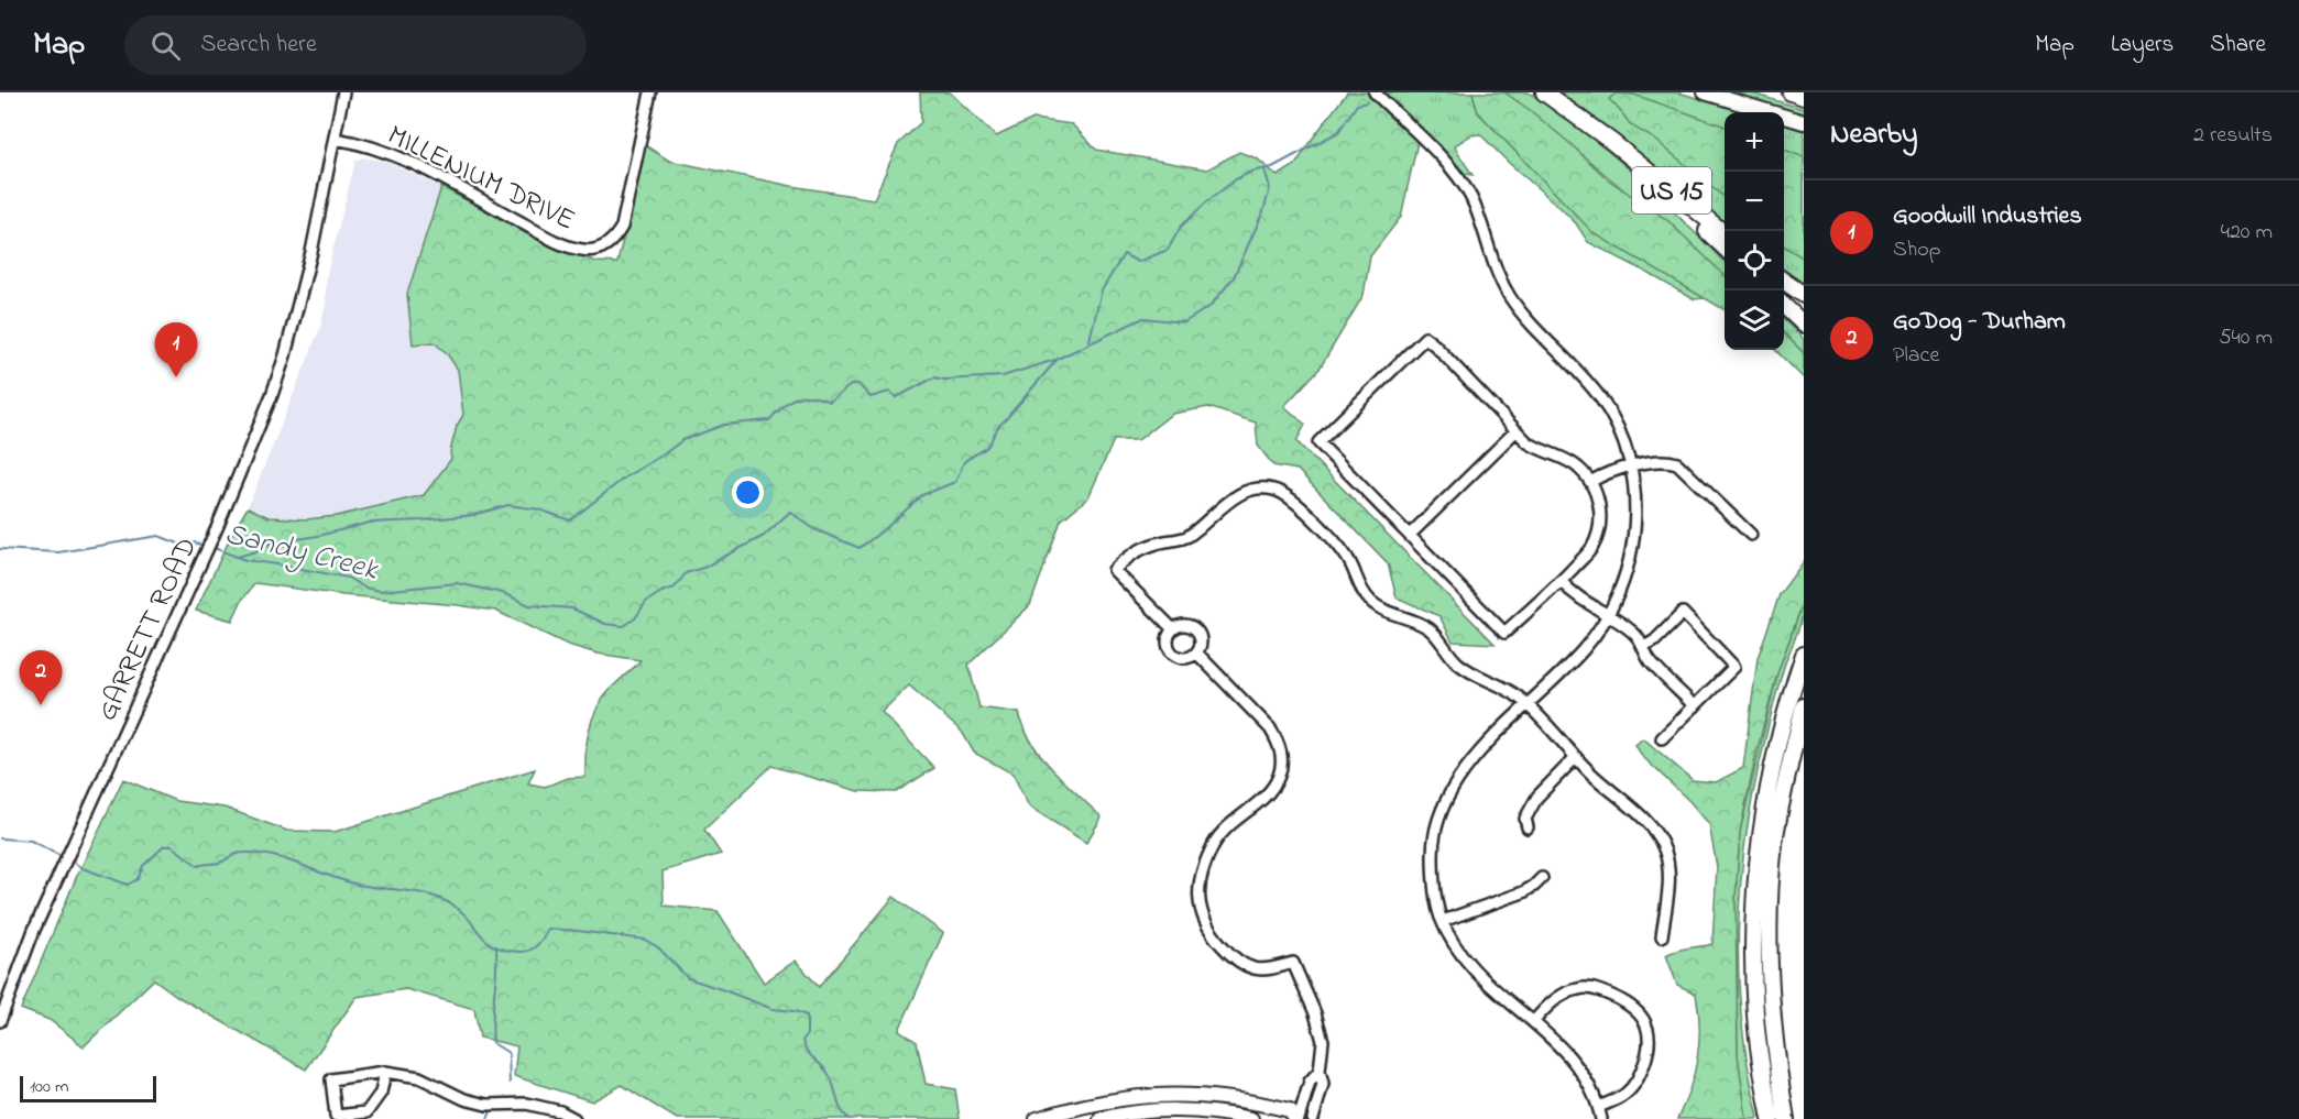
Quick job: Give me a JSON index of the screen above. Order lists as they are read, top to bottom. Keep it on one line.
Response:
{"streets":{"highway":["US 15"],"street":["MILLENIUM DRIVE","GARRETT ROAD"]},"crossings":[["MILLENIUM DRIVE","GARRETT ROAD"]],"water":["Sandy Creek"],"scale_bar":"100 m","page":{"header":"Map","search":"Search here","nav":["Map","Layers","Share"],"heading":["Nearby","2 results"],"map_buttons":["+","−"],"list":[{"mark":"1","name":"Goodwill Industries","note":"Shop","value":"420 m"},{"mark":"2","name":"GoDog - Durham","note":"Place","value":"540 m"}],"pins":["1","2"],"scale":"100 m"}}
